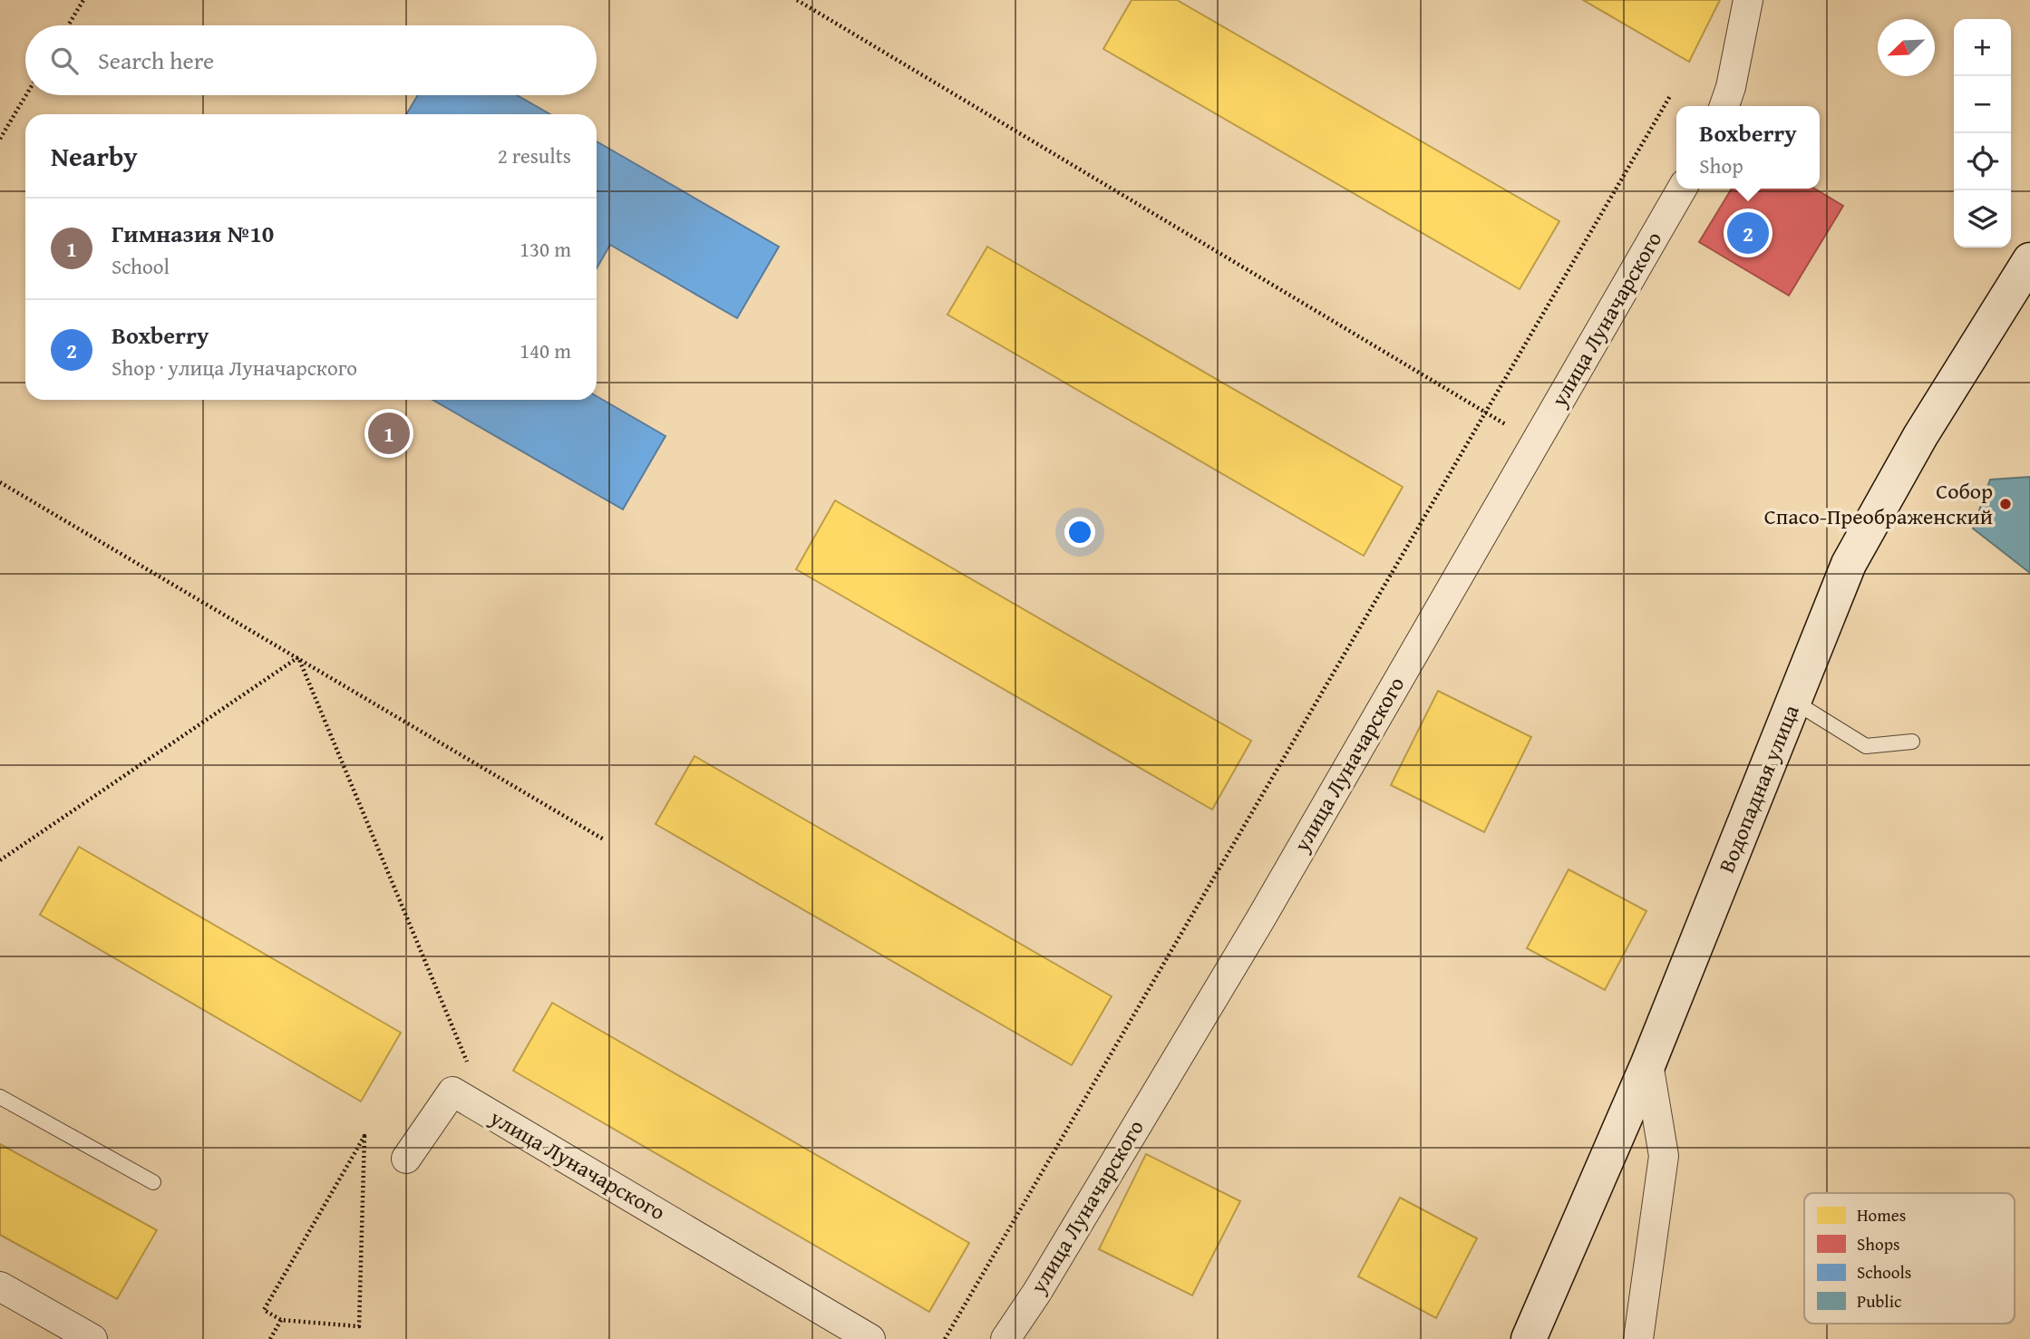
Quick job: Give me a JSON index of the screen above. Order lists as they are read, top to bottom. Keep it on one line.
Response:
{"streets":{"street":["улица Луначарского","Водопадная улица"]},"places":["Собор Спасо-Преображенский"],"legend":["Homes","Shops","Schools","Public"],"north":"bottom left","page":{"map_buttons":["+","−"],"search":"Search here","popup":["Boxberry","Shop"],"heading":["Nearby","2 results"],"list":[{"mark":"1","name":"Гимназия №10","note":"School","value":"130 m"},{"mark":"2","name":"Boxberry","note":"Shop · улица Луначарского","value":"140 m"}],"pins":["2","1"]}}
